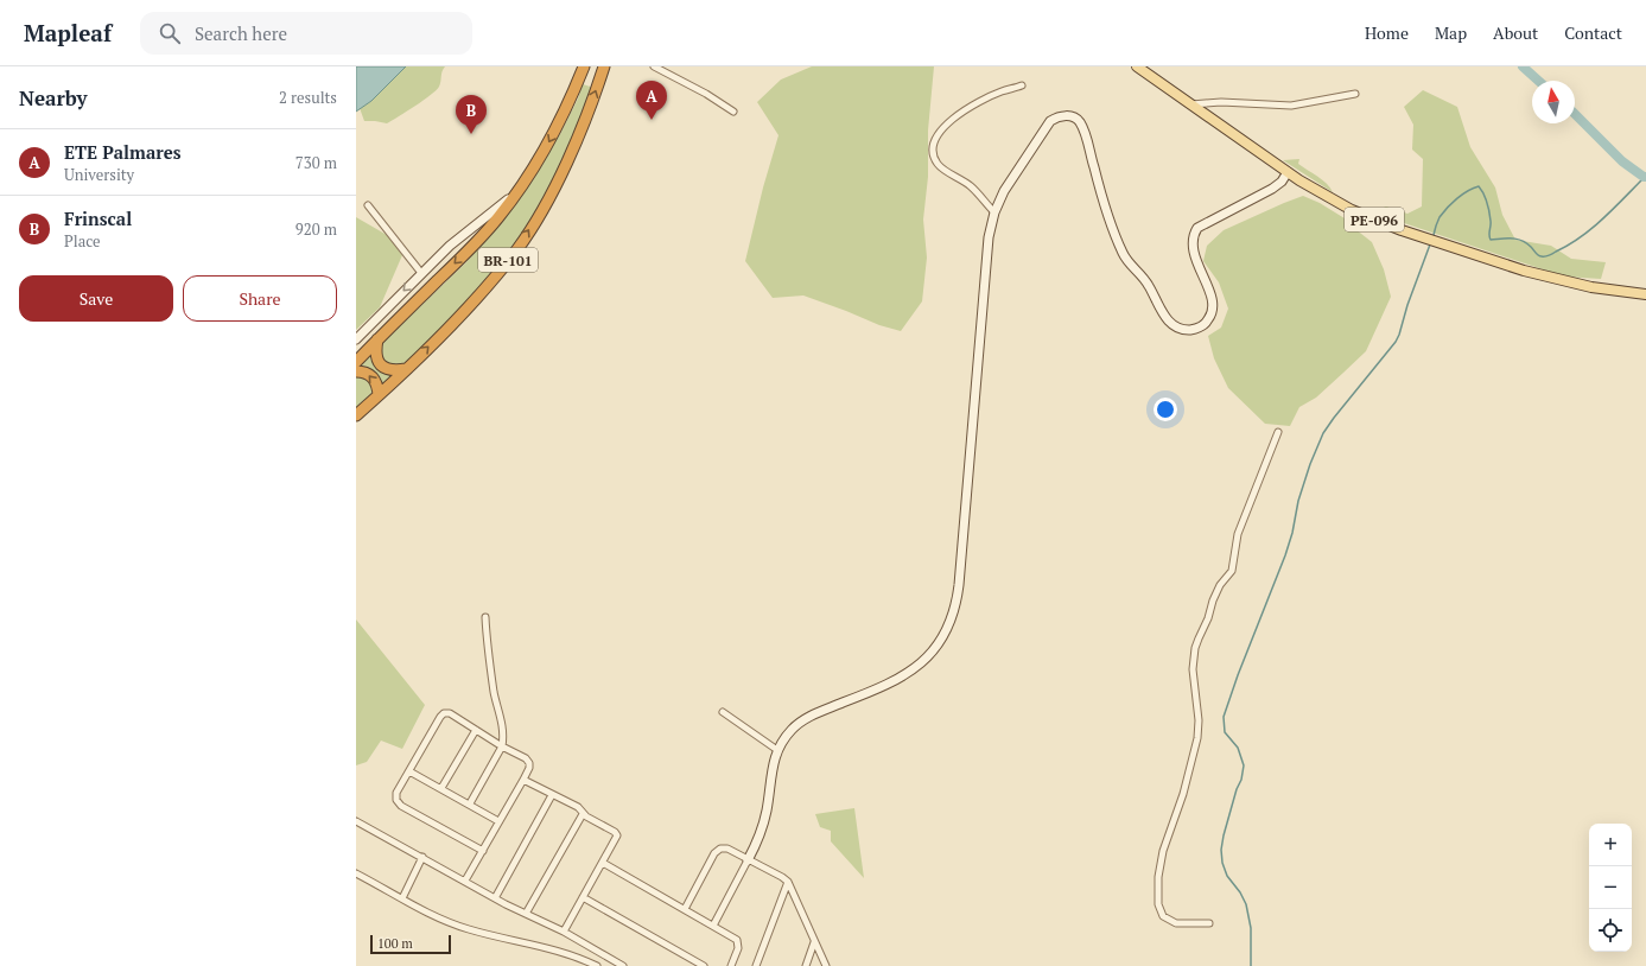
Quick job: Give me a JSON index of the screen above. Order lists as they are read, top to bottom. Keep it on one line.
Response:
{"streets":{"highway":["BR-101"],"main road":["PE-096"]},"scale_bar":"100 m","north":"top","page":{"header":"Mapleaf","search":"Search here","nav":["Home","Map","About","Contact"],"heading":["Nearby","2 results"],"pins":["A","B"],"list":[{"mark":"A","name":"ETE Palmares","note":"University","value":"730 m"},{"mark":"B","name":"Frinscal","note":"Place","value":"920 m"}],"buttons":["Save","Share"],"map_buttons":["+","−"],"scale":"100 m"}}
